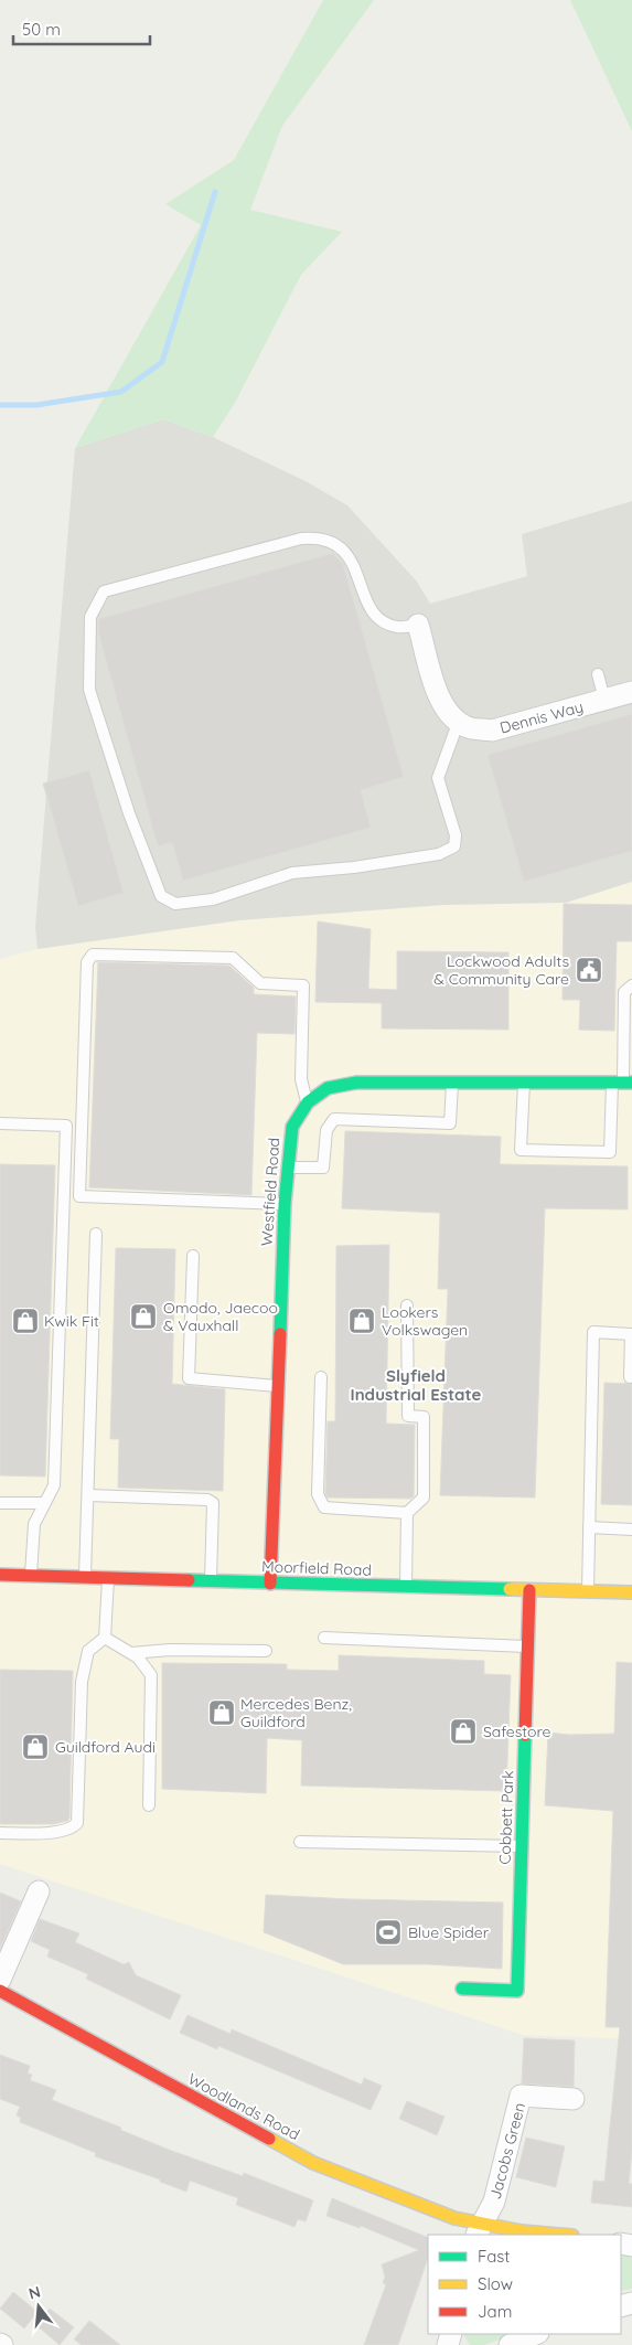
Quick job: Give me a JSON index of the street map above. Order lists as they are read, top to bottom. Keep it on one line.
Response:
{"streets":{"street":["Dennis Way","Westfield Road","Moorfield Road","Cobbett Park","Woodlands Road","Jacobs Green"]},"crossings":[["Westfield Road","Moorfield Road"],["Moorfield Road","Cobbett Park"],["Woodlands Road","Jacobs Green"]],"districts":["Slyfield Industrial Estate"],"places":{"public building":["Lockwood Adults & Community Care"],"shop":["Omodo, Jaecoo & Vauxhall","Kwik Fit","Lookers Volkswagen","Mercedes Benz, Guildford","Safestore","Guildford Audi"],"sports":["Blue Spider"]},"legend":["Fast","Slow","Jam"],"scale_bar":"50 m","north":"top"}
